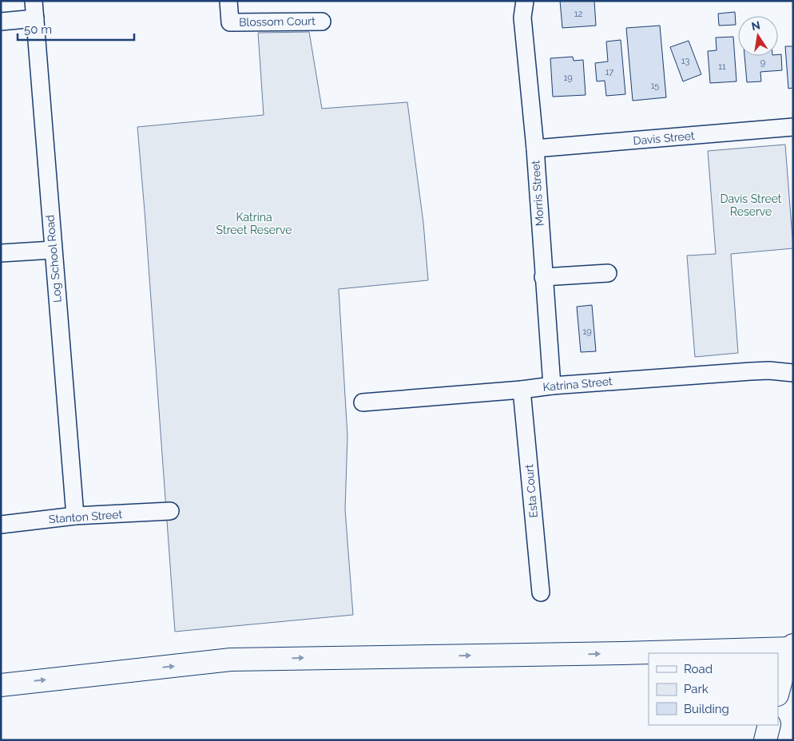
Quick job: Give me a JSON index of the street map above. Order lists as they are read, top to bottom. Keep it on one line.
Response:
{"streets":{"street":["Blossom Court","Davis Street","Morris Street","Log School Road","Katrina Street","Esta Court","Stanton Street"]},"crossings":[["Davis Street","Morris Street"],["Morris Street","Katrina Street"],["Log School Road","Stanton Street"],["Katrina Street","Esta Court"]],"parks":["Davis Street Reserve","Katrina Street Reserve"],"house_numbers":["12","13","9","11","17","19","15","19"],"legend":["Road","Park","Building"],"scale_bar":"50 m","north":"top"}
